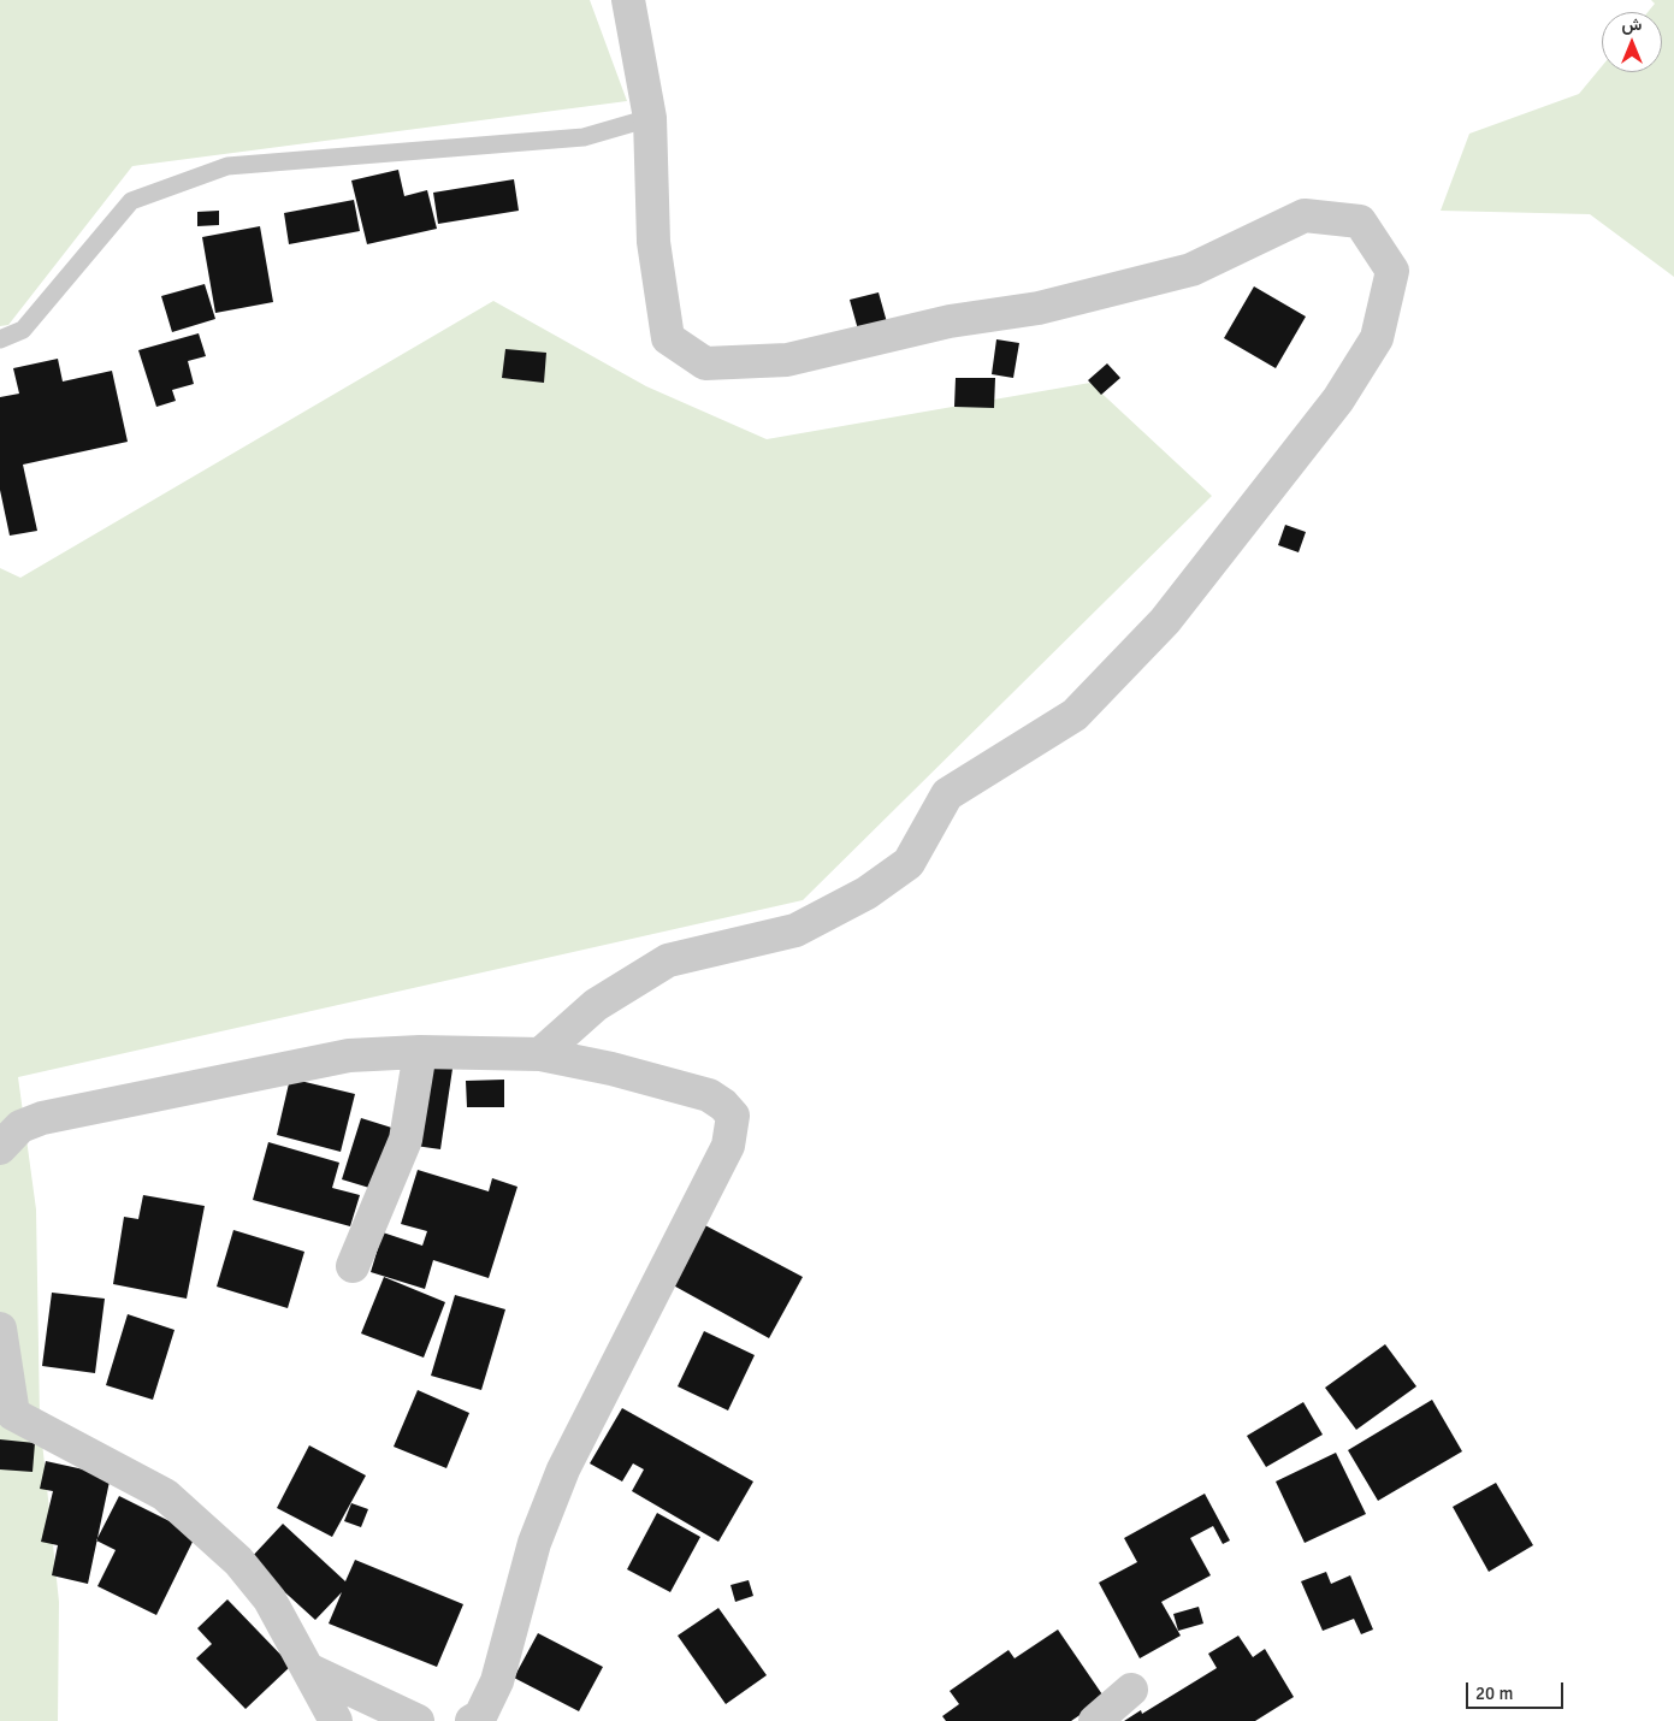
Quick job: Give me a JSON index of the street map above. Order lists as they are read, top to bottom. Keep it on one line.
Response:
{"scale_bar":"20 m","north":"top"}
